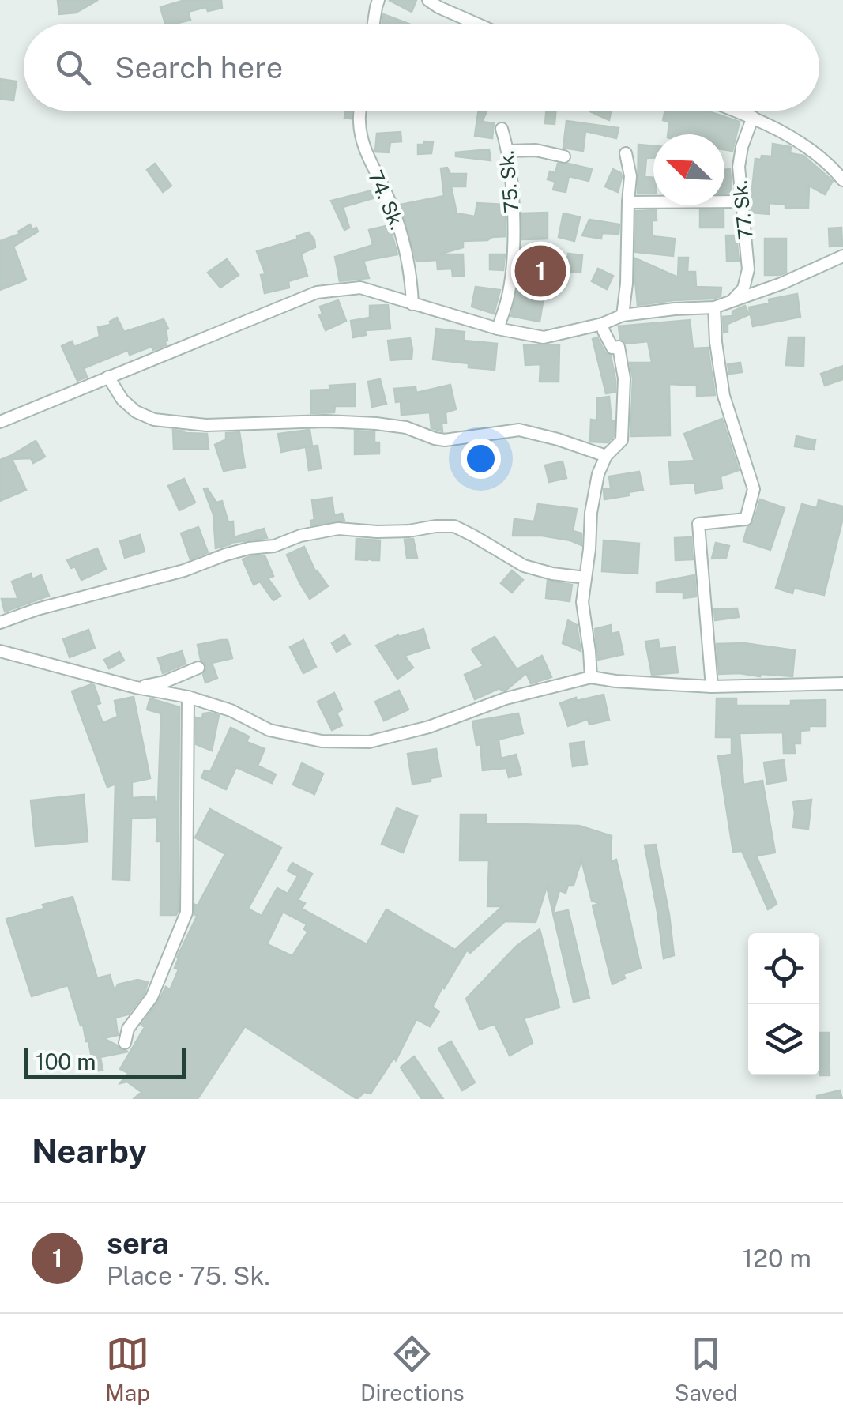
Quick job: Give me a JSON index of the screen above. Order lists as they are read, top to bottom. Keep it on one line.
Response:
{"streets":{"street":["75. Sk.","74. Sk.","77. Sk."]},"scale_bar":"100 m","north":"top left","page":{"search":"Search here","pins":"1","scale":"100 m","heading":"Nearby","list":[{"mark":"1","name":"sera","note":"Place · 75. Sk.","value":"120 m"}],"nav":["Map","Directions","Saved"]}}
